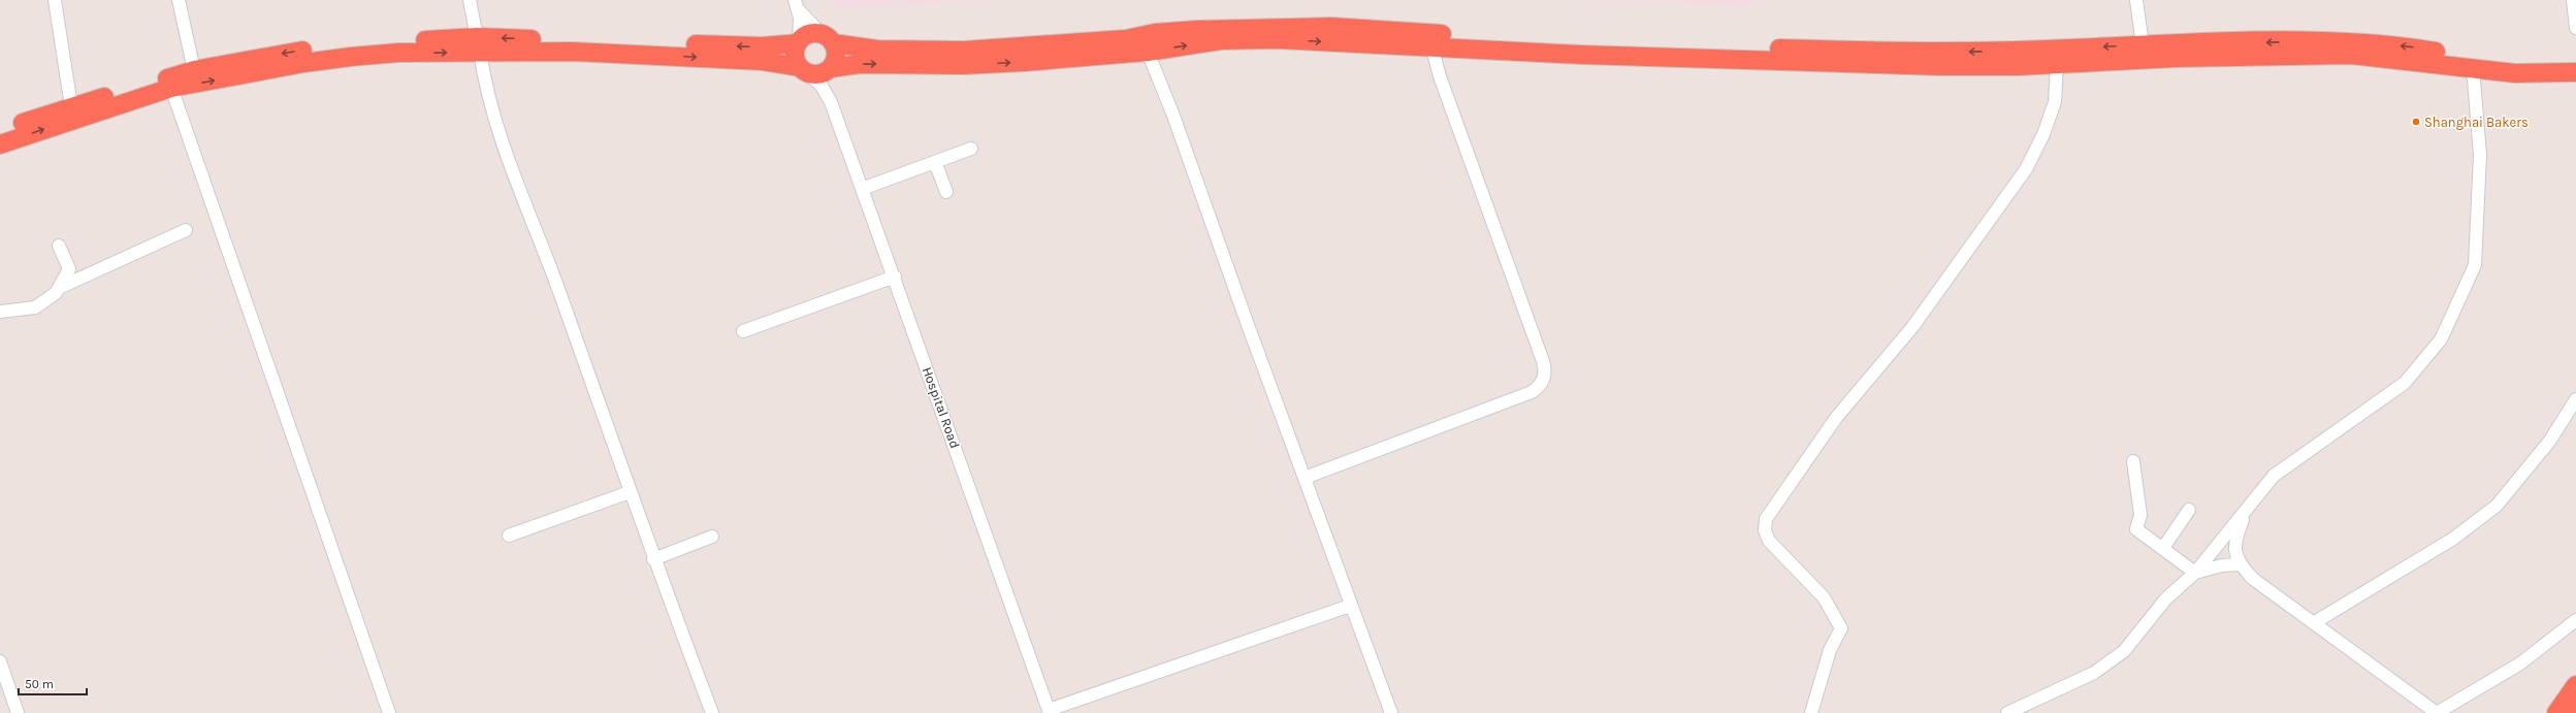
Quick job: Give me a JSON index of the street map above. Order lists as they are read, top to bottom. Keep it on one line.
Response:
{"streets":{"street":["Hospital Road"]},"places":["Shanghai Bakers"],"scale_bar":"50 m"}
